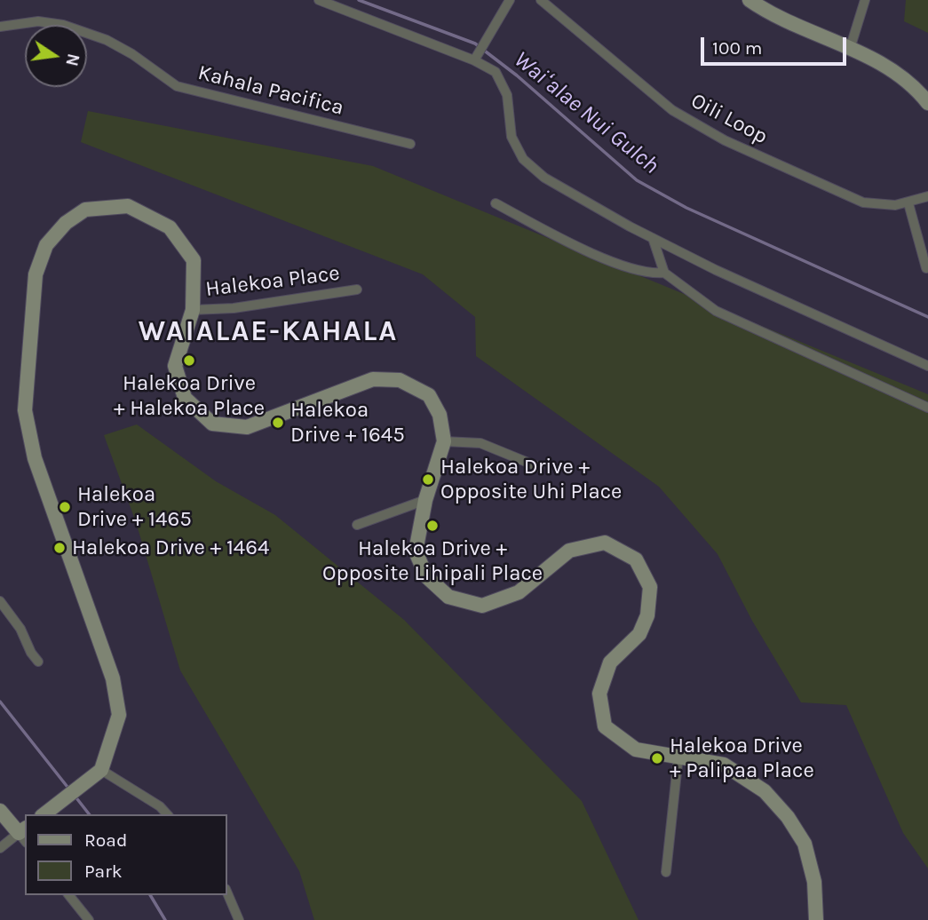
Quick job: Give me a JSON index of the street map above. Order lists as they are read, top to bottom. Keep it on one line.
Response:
{"streets":{"street":["Kahala Pacifica","Oili Loop","Halekoa Place"]},"districts":["WAIALAE-KAHALA"],"water":["Waiʻalae Nui Gulch"],"places":["Halekoa Drive + Halekoa Place","Halekoa Drive + 1645","Halekoa Drive + Opposite Uhi Place","Halekoa Drive + 1465","Halekoa Drive + Opposite Lihipali Place","Halekoa Drive + 1464","Halekoa Drive + Palipaa Place"],"legend":["Road","Park"],"scale_bar":"100 m","north":"right"}
